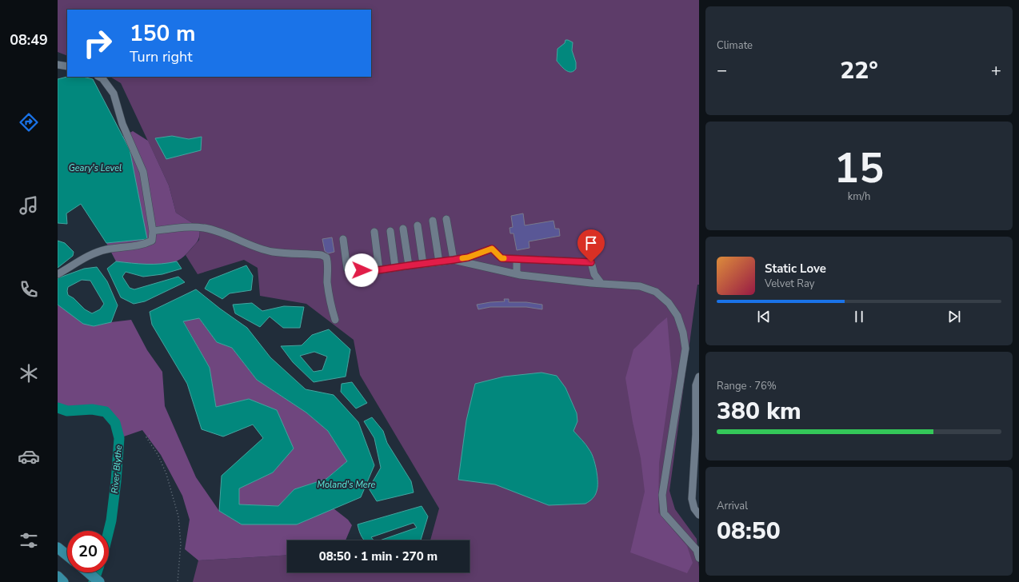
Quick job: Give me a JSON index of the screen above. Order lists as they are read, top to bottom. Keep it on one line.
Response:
{"water":["Geary's Level","River Blythe","Moland's Mere"],"page":{"tabs":"08:49","tile":["Climate",["15","km/h"],["Range · 76%","380 km"],["Arrival","08:50"]],"turn":["150 m","Turn right"],"heat":["−","22°","+"],"song":["Static Love","Velvet Ray"],"limit":"20","trip":"08:50 · 1 min · 270 m"}}
